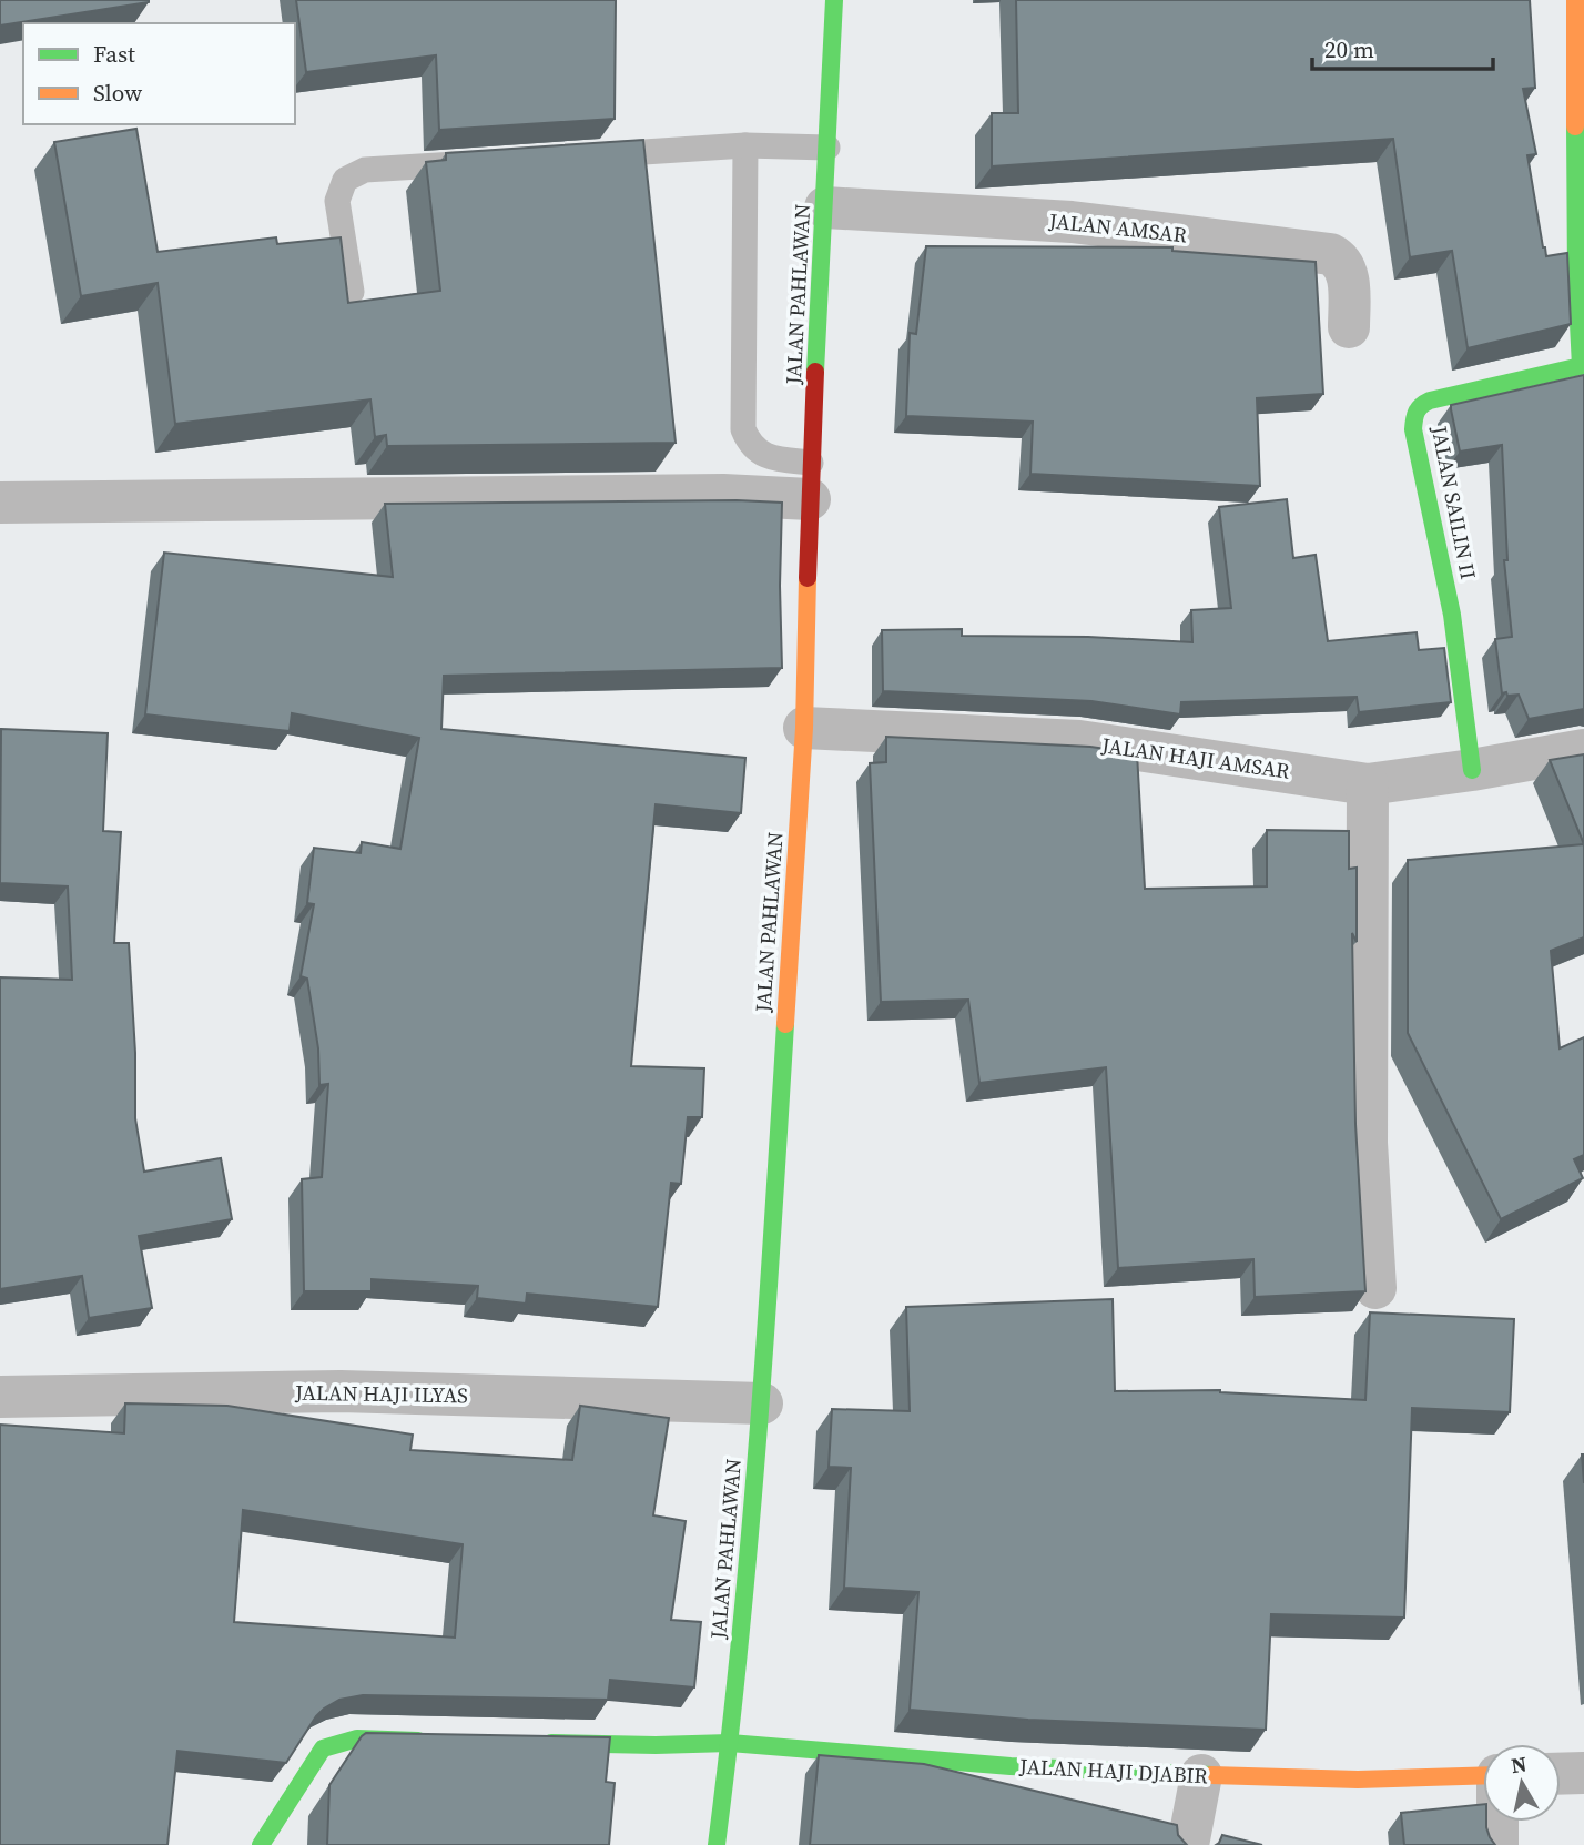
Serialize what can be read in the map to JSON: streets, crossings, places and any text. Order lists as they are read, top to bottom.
{
  "streets": {
    "street": [
      "JALAN AMSAR",
      "JALAN PAHLAWAN",
      "JALAN SAILIN II",
      "JALAN HAJI AMSAR",
      "JALAN HAJI ILYAS",
      "JALAN HAJI DJABIR"
    ]
  },
  "crossings": [
    ["JALAN AMSAR", "JALAN PAHLAWAN"],
    ["JALAN PAHLAWAN", "JALAN HAJI AMSAR"],
    ["JALAN PAHLAWAN", "JALAN HAJI ILYAS"],
    ["JALAN PAHLAWAN", "JALAN HAJI DJABIR"],
    ["JALAN SAILIN II", "JALAN HAJI AMSAR"]
  ],
  "legend": ["Fast", "Slow"],
  "scale_bar": "20 m",
  "north": "top"
}
